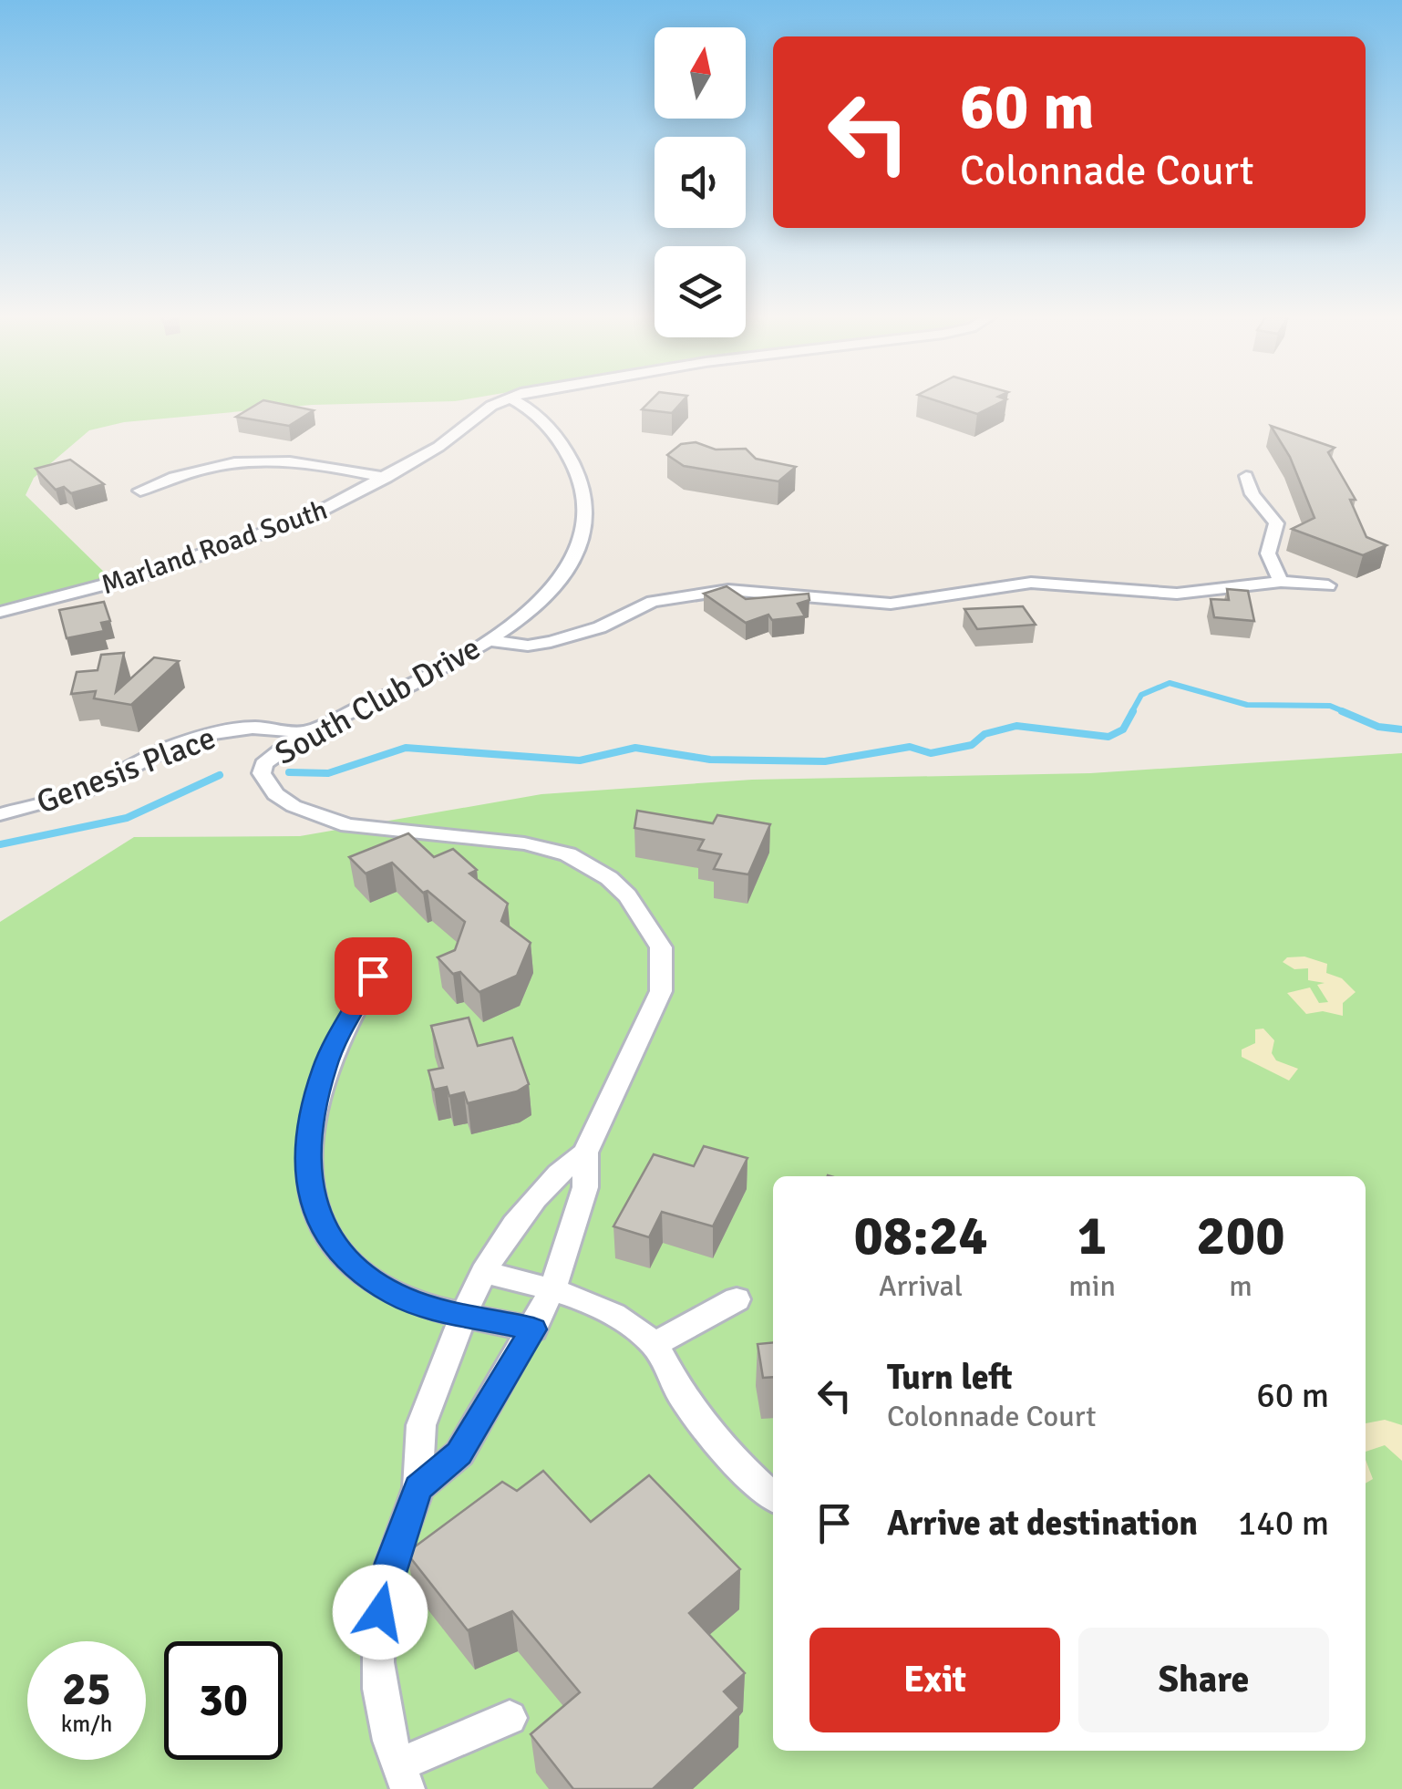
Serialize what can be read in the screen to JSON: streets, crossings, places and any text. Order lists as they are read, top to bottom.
{
  "streets": {
    "street": ["Marland Road South", "South Club Drive", "Genesis Place"]
  },
  "crossings": [
    ["South Club Drive", "Genesis Place"]
  ],
  "north": "top",
  "page": {
    "turn": ["60 m", "Colonnade Court"],
    "eta": [
      "08:24",
      "Arrival",
      "1",
      "min",
      "200",
      "m"
    ],
    "list": [
      {
        "name": "Turn left",
        "note": "Colonnade Court",
        "value": "60 m"
      },
      {
        "name": "Arrive at destination",
        "value": "140 m"
      }
    ],
    "buttons": ["Exit", "Share"],
    "speed": "25 km/h",
    "limit": "30"
  }
}
